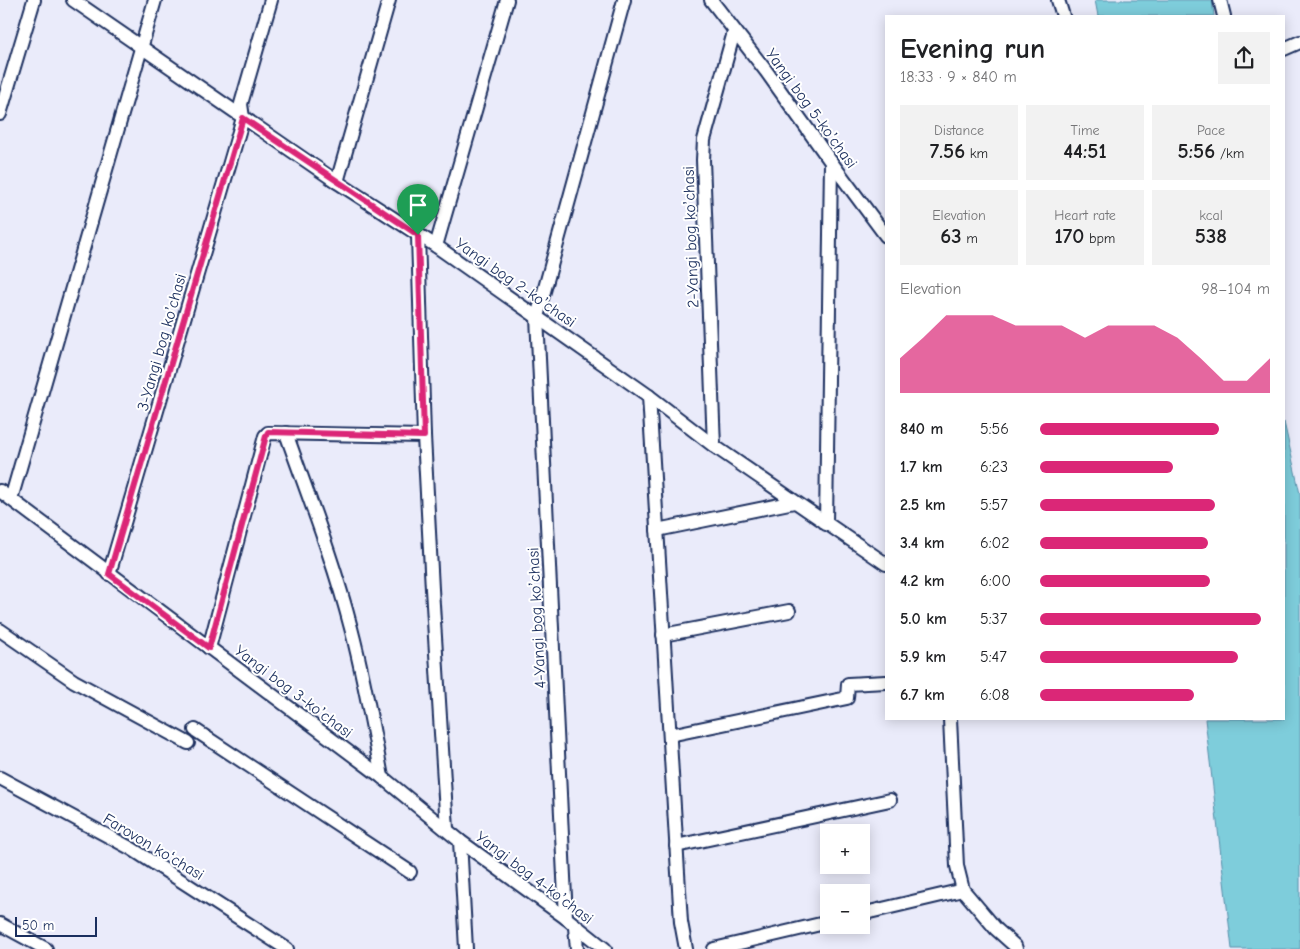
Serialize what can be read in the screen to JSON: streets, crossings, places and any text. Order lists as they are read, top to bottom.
{
  "streets": {
    "street": [
      "Yangi bog 5-koʼchasi",
      "2-Yangi bog koʼchasi",
      "Yangi bog 2-koʼchasi",
      "3-Yangi bog koʼchasi",
      "4-Yangi bog koʼchasi",
      "Yangi bog 3-koʼchasi",
      "Farovon koʻchasi",
      "Yangi bog 4-koʼchasi"
    ]
  },
  "crossings": [
    ["Yangi bog 5-koʼchasi", "2-Yangi bog koʼchasi"],
    ["2-Yangi bog koʼchasi", "Yangi bog 2-koʼchasi"],
    ["Yangi bog 2-koʼchasi", "3-Yangi bog koʼchasi"],
    ["Yangi bog 2-koʼchasi", "4-Yangi bog koʼchasi"],
    ["3-Yangi bog koʼchasi", "Yangi bog 3-koʼchasi"],
    ["4-Yangi bog koʼchasi", "Yangi bog 4-koʼchasi"],
    ["Yangi bog 3-koʼchasi", "Yangi bog 4-koʼchasi"]
  ],
  "scale_bar": "50 m",
  "page": {
    "heading": ["Evening run", "18:33 · 9 × 840 m"],
    "stats": [
      ["Distance", "7.56 km"],
      ["Time", "44:51"],
      ["Pace", "5:56 /km"],
      ["Elevation", "63 m"],
      ["Heart rate", "170 bpm"],
      ["kcal", "538"]
    ],
    "chart": ["Elevation", "98–104 m"],
    "list": [
      {
        "name": "840 m",
        "note": "5:56"
      },
      {
        "name": "1.7 km",
        "note": "6:23"
      },
      {
        "name": "2.5 km",
        "note": "5:57"
      },
      {
        "name": "3.4 km",
        "note": "6:02"
      },
      {
        "name": "4.2 km",
        "note": "6:00"
      },
      {
        "name": "5.0 km",
        "note": "5:37"
      },
      {
        "name": "5.9 km",
        "note": "5:47"
      },
      {
        "name": "6.7 km",
        "note": "6:08"
      }
    ],
    "map_buttons": ["+", "−"],
    "scale": "50 m"
  }
}
